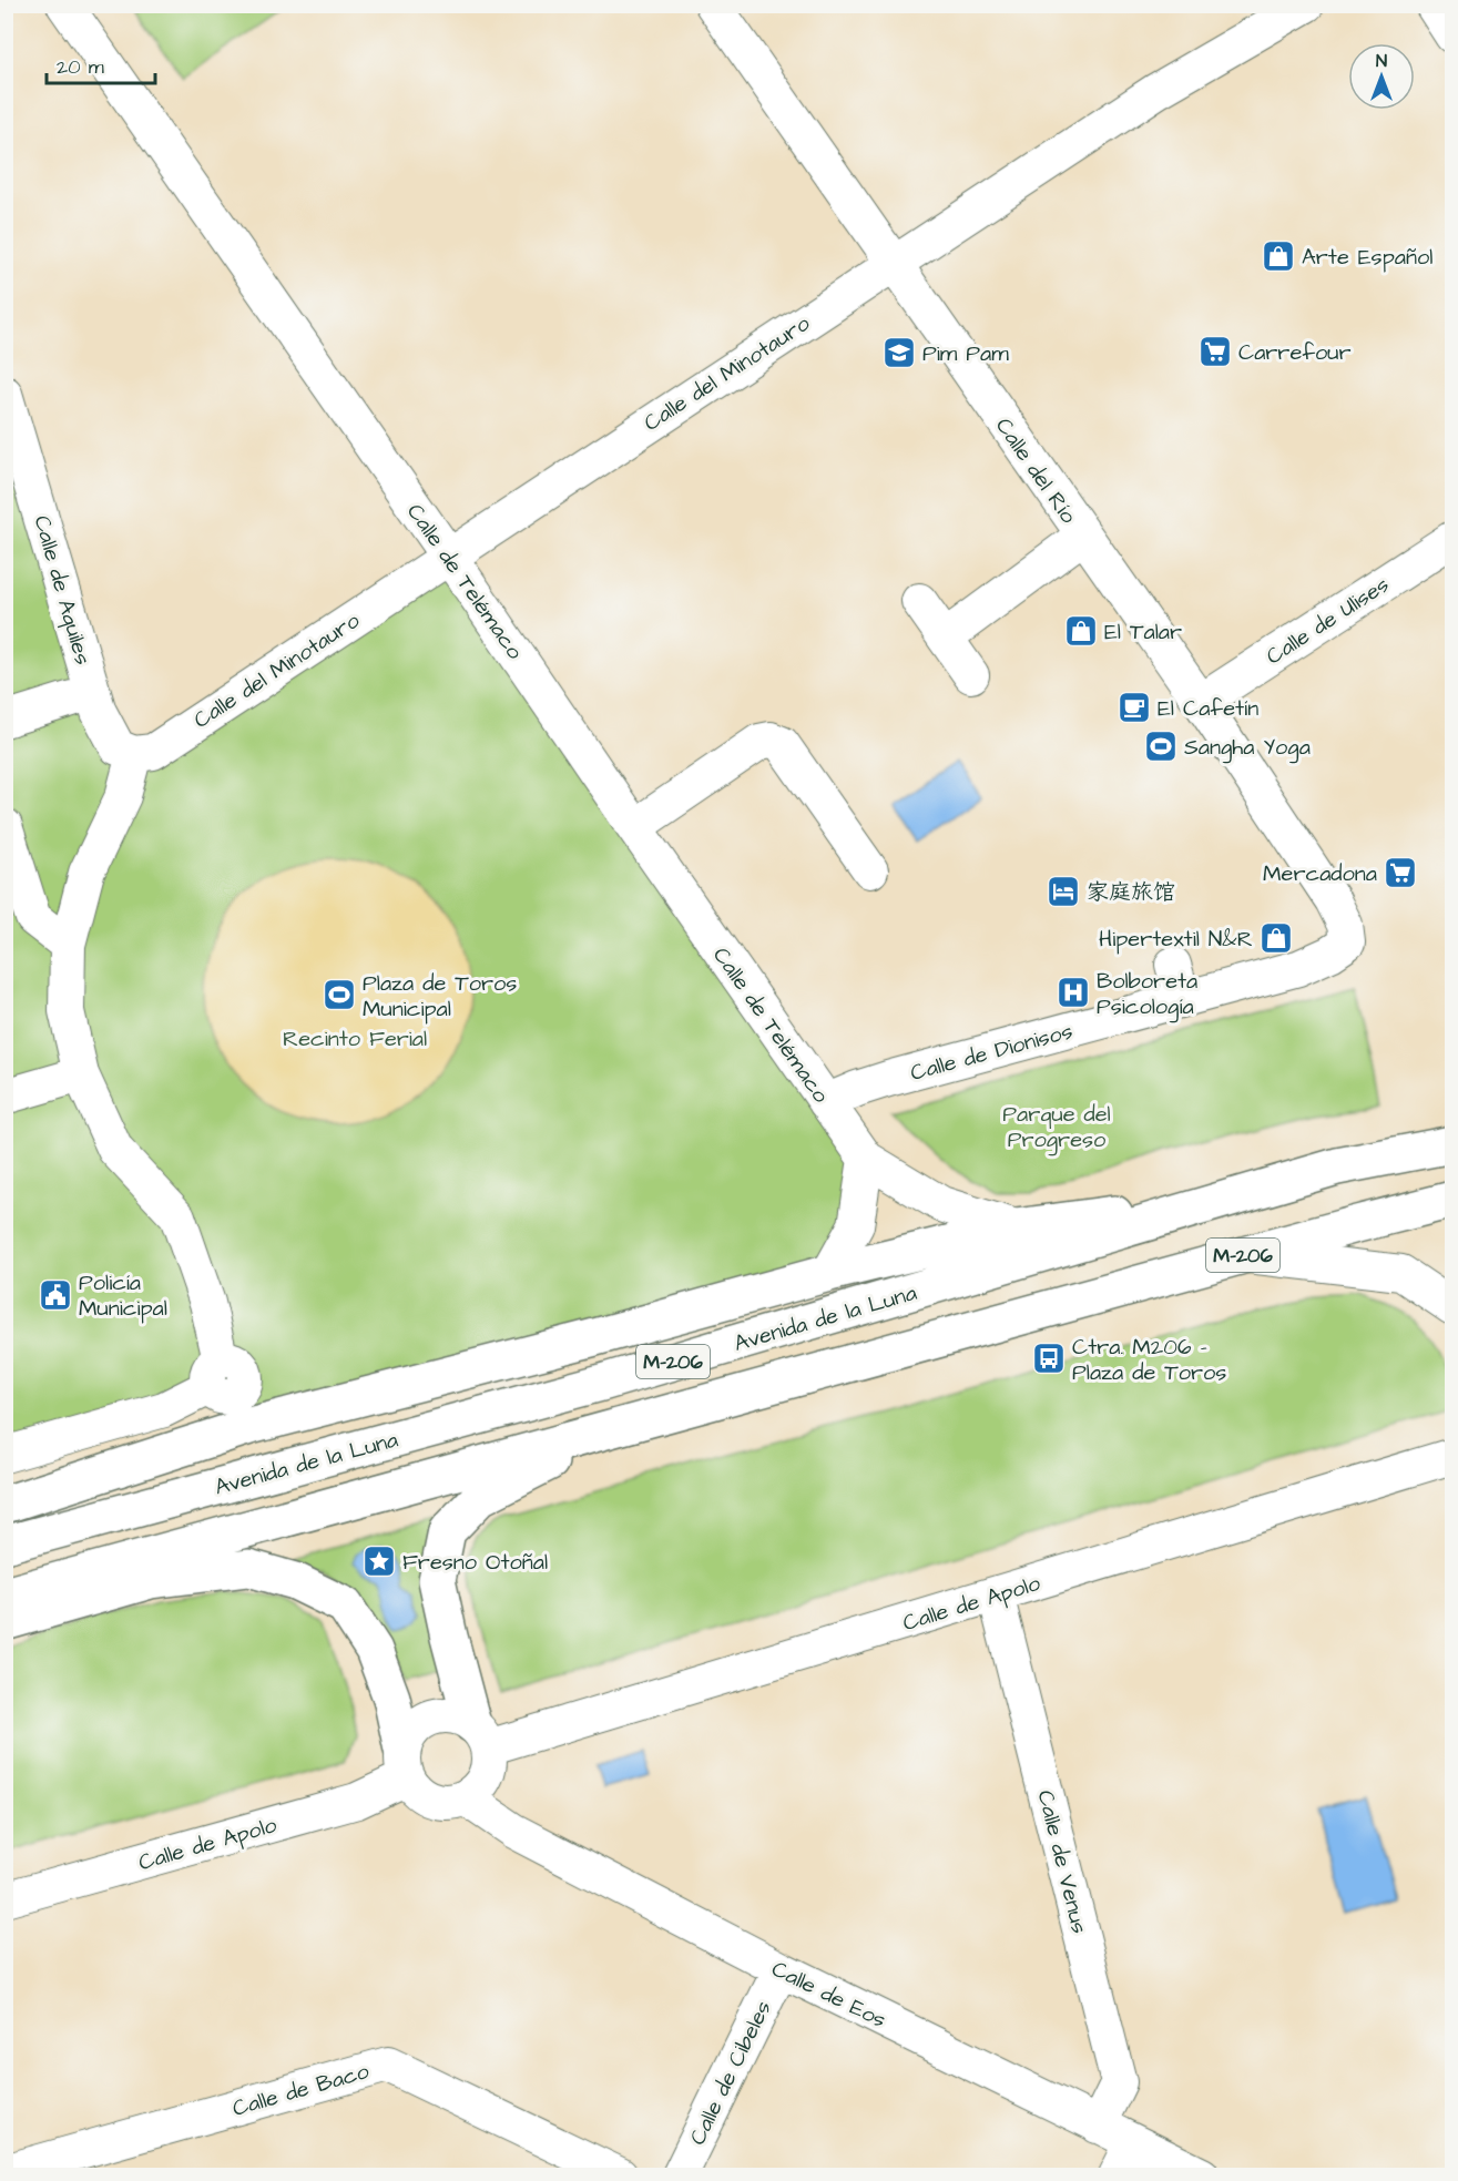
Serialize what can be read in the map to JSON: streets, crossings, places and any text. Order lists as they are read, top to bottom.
{
  "streets": {
    "main road": ["M-206", "Avenida de la Luna"],
    "street": [
      "Calle del Minotauro",
      "Calle del Río",
      "Calle de Telémaco",
      "Calle de Aquiles",
      "Calle de Ulises",
      "Calle de Dionisos",
      "Calle de Apolo",
      "Calle de Venus",
      "Calle de Eos",
      "Calle de Cibeles",
      "Calle de Baco"
    ]
  },
  "crossings": [
    ["Calle del Minotauro", "Calle del Río"],
    ["Calle del Minotauro", "Calle de Telémaco"],
    ["Calle del Minotauro", "Calle de Aquiles"],
    ["Calle del Río", "Calle de Ulises"],
    ["Calle del Río", "Calle de Dionisos"],
    ["Calle de Telémaco", "Calle de Dionisos"],
    ["Calle de Apolo", "Calle de Venus"],
    ["Calle de Apolo", "Calle de Eos"],
    ["Calle de Venus", "Calle de Eos"],
    ["Calle de Eos", "Calle de Cibeles"]
  ],
  "parks": ["Recinto Ferial", "Parque del Progreso"],
  "places": {
    "shop": ["Arte Español", "El Talar", "Hipertextil N&R"],
    "supermarket": ["Carrefour", "Mercadona"],
    "school or university": ["Pim Pam"],
    "cafe": ["El Cafetín"],
    "sports": ["Sangha Yoga", "Plaza de Toros Municipal"],
    "hotel": ["家庭旅馆"],
    "hospital": ["Bolboreta Psicología"],
    "public building": ["Policía Municipal"],
    "bus stop": ["Ctra. M206 - Plaza de Toros"],
    "place": ["Fresno Otoñal"]
  },
  "scale_bar": "20 m",
  "north": "top"
}
